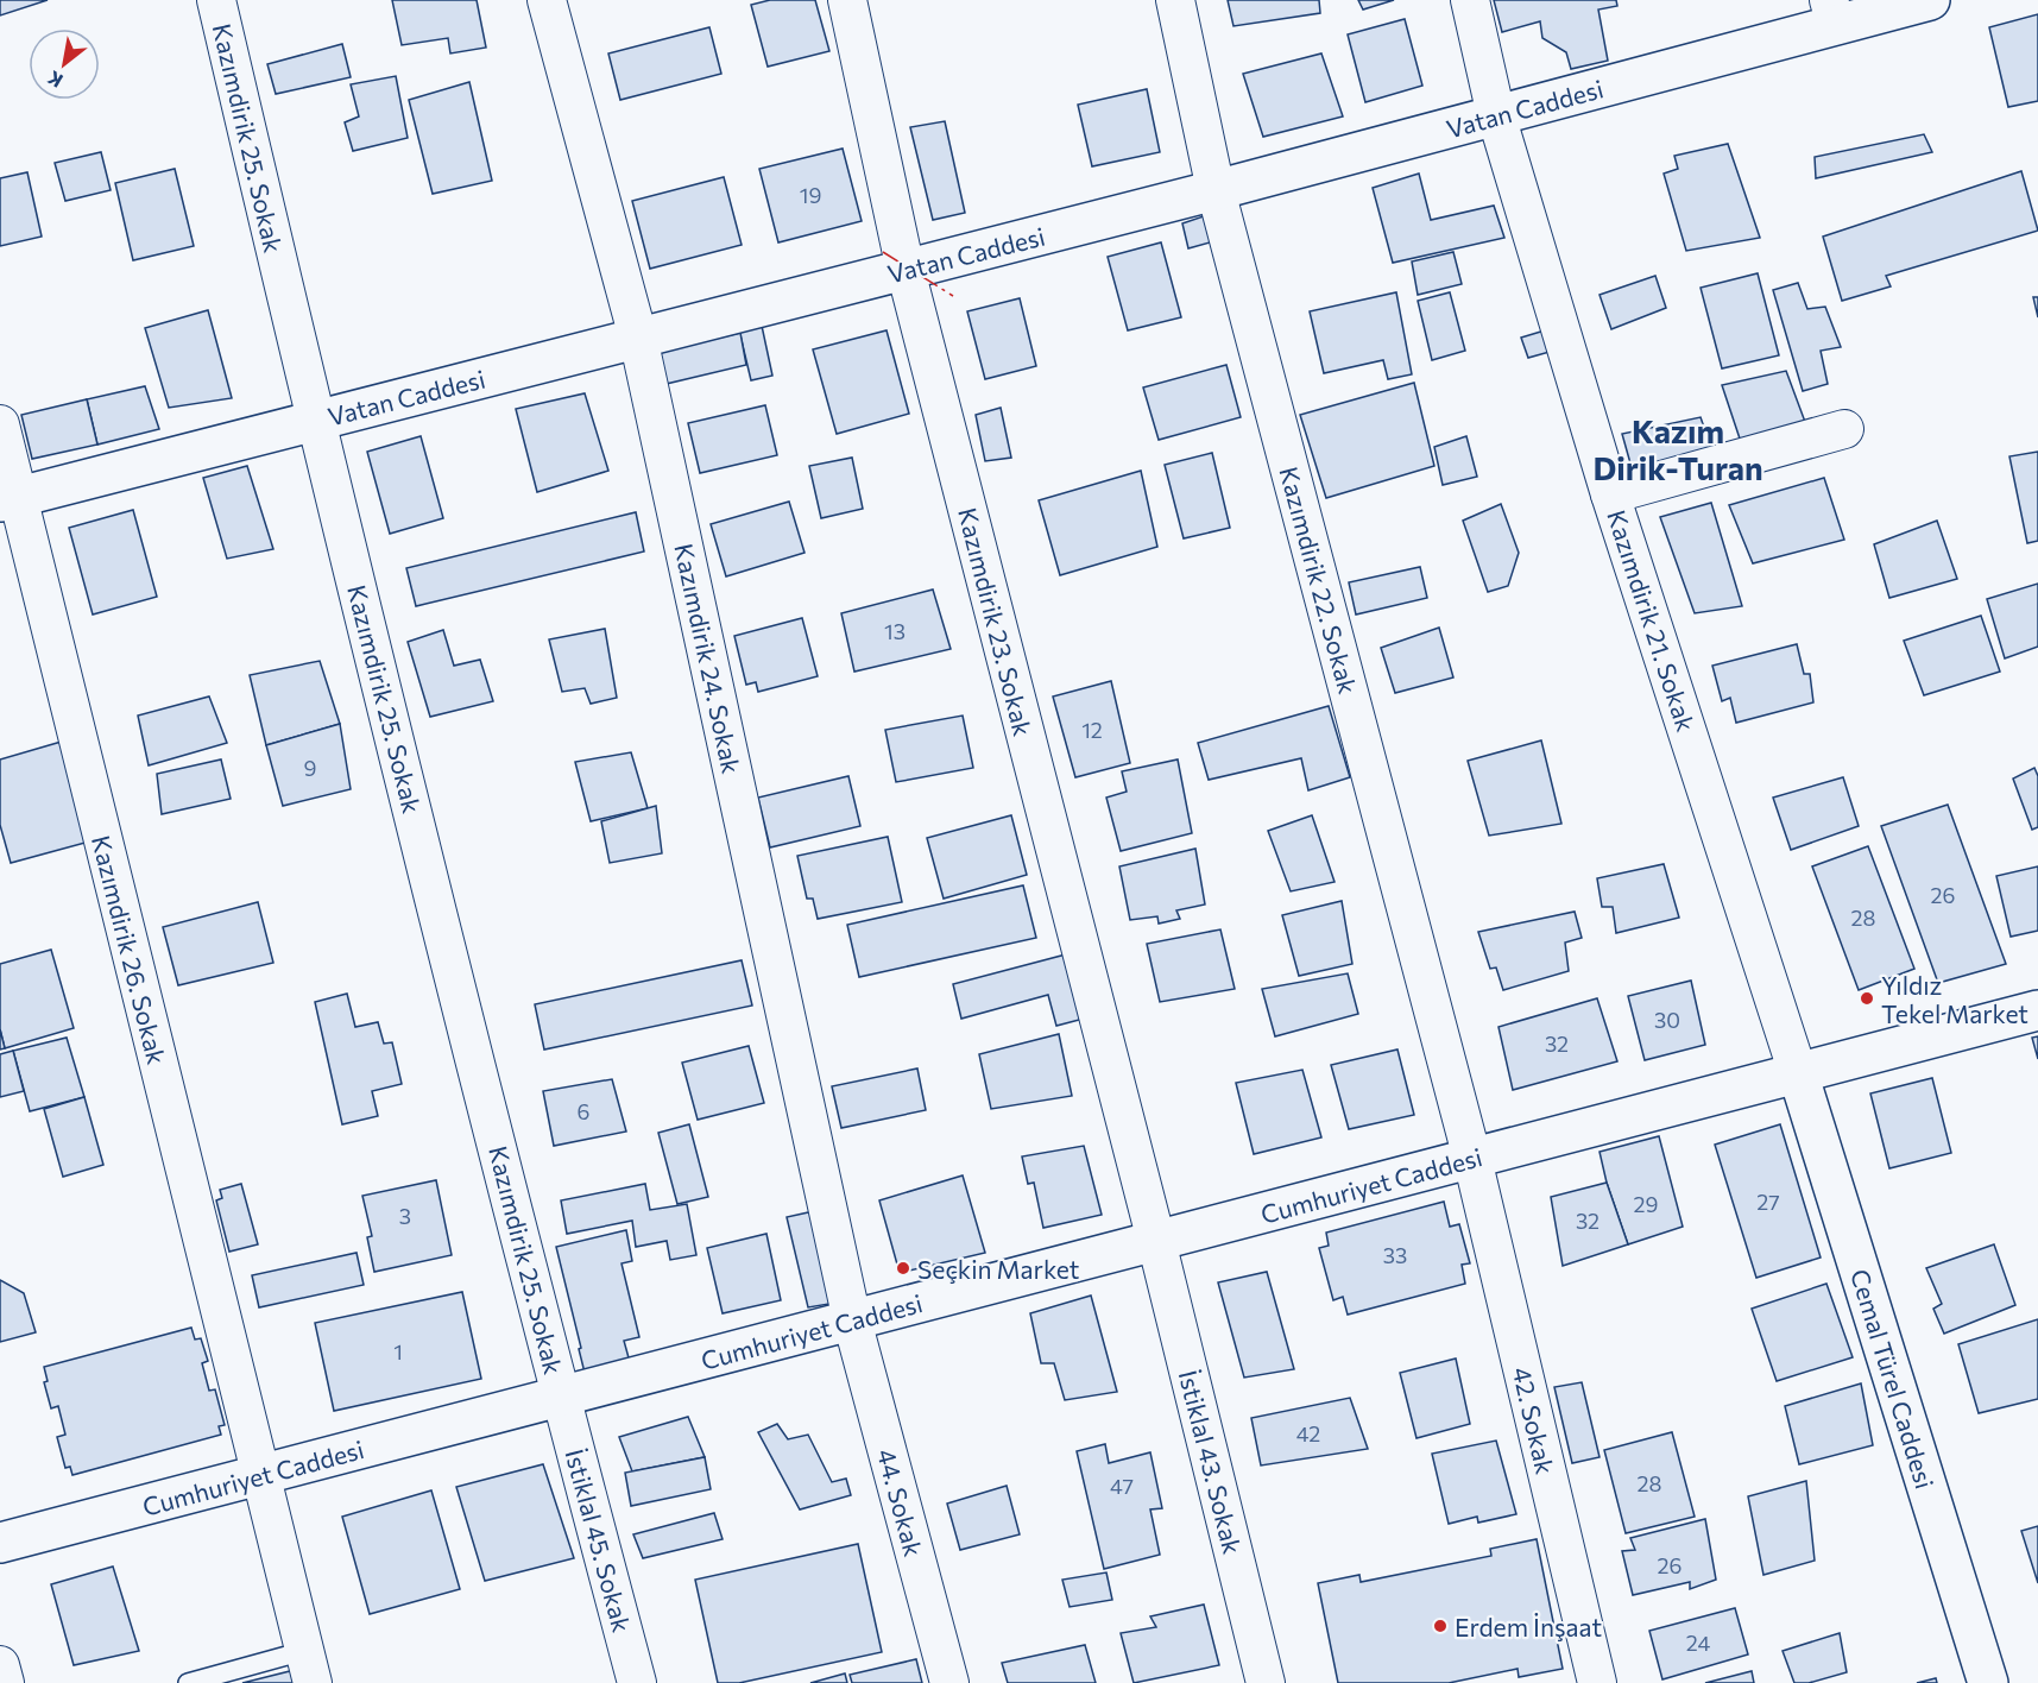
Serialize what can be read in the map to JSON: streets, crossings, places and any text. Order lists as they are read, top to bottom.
{
  "streets": {
    "street": [
      "Vatan Caddesi",
      "Kazımdirik 25. Sokak",
      "Kazımdirik 22. Sokak",
      "Kazımdirik 21. Sokak",
      "Kazımdirik 23. Sokak",
      "Kazımdirik 24. Sokak",
      "Kazımdirik 26. Sokak",
      "Cumhuriyet Caddesi",
      "Cemal Türel Caddesi",
      "42. Sokak",
      "İstiklal 43. Sokak",
      "44. Sokak",
      "İstiklal 45. Sokak"
    ]
  },
  "crossings": [
    ["Vatan Caddesi", "Kazımdirik 25. Sokak"],
    ["Vatan Caddesi", "Kazımdirik 22. Sokak"],
    ["Vatan Caddesi", "Kazımdirik 21. Sokak"],
    ["Vatan Caddesi", "Kazımdirik 23. Sokak"],
    ["Vatan Caddesi", "Kazımdirik 24. Sokak"],
    ["Vatan Caddesi", "Kazımdirik 26. Sokak"],
    ["Kazımdirik 25. Sokak", "Cumhuriyet Caddesi"],
    ["Kazımdirik 25. Sokak", "İstiklal 45. Sokak"],
    ["Kazımdirik 22. Sokak", "Cumhuriyet Caddesi"],
    ["Kazımdirik 22. Sokak", "42. Sokak"],
    ["Kazımdirik 21. Sokak", "Cumhuriyet Caddesi"],
    ["Kazımdirik 21. Sokak", "Cemal Türel Caddesi"],
    ["Kazımdirik 23. Sokak", "Cumhuriyet Caddesi"],
    ["Kazımdirik 23. Sokak", "İstiklal 43. Sokak"],
    ["Kazımdirik 24. Sokak", "Cumhuriyet Caddesi"],
    ["Kazımdirik 24. Sokak", "44. Sokak"],
    ["Kazımdirik 26. Sokak", "Cumhuriyet Caddesi"],
    ["Cumhuriyet Caddesi", "Cemal Türel Caddesi"],
    ["Cumhuriyet Caddesi", "42. Sokak"],
    ["Cumhuriyet Caddesi", "İstiklal 43. Sokak"],
    ["Cumhuriyet Caddesi", "44. Sokak"],
    ["Cumhuriyet Caddesi", "İstiklal 45. Sokak"]
  ],
  "districts": ["Kazım Dirik-Turan"],
  "places": ["Yıldız Tekel Market", "Seçkin Market", "Erdem İnşaat"],
  "house_numbers": [
    "19",
    "13",
    "12",
    "9",
    "26",
    "28",
    "30",
    "32",
    "6",
    "27",
    "29",
    "3",
    "32",
    "33",
    "1",
    "42",
    "28",
    "47",
    "26",
    "24"
  ],
  "north": "bottom left"
}
